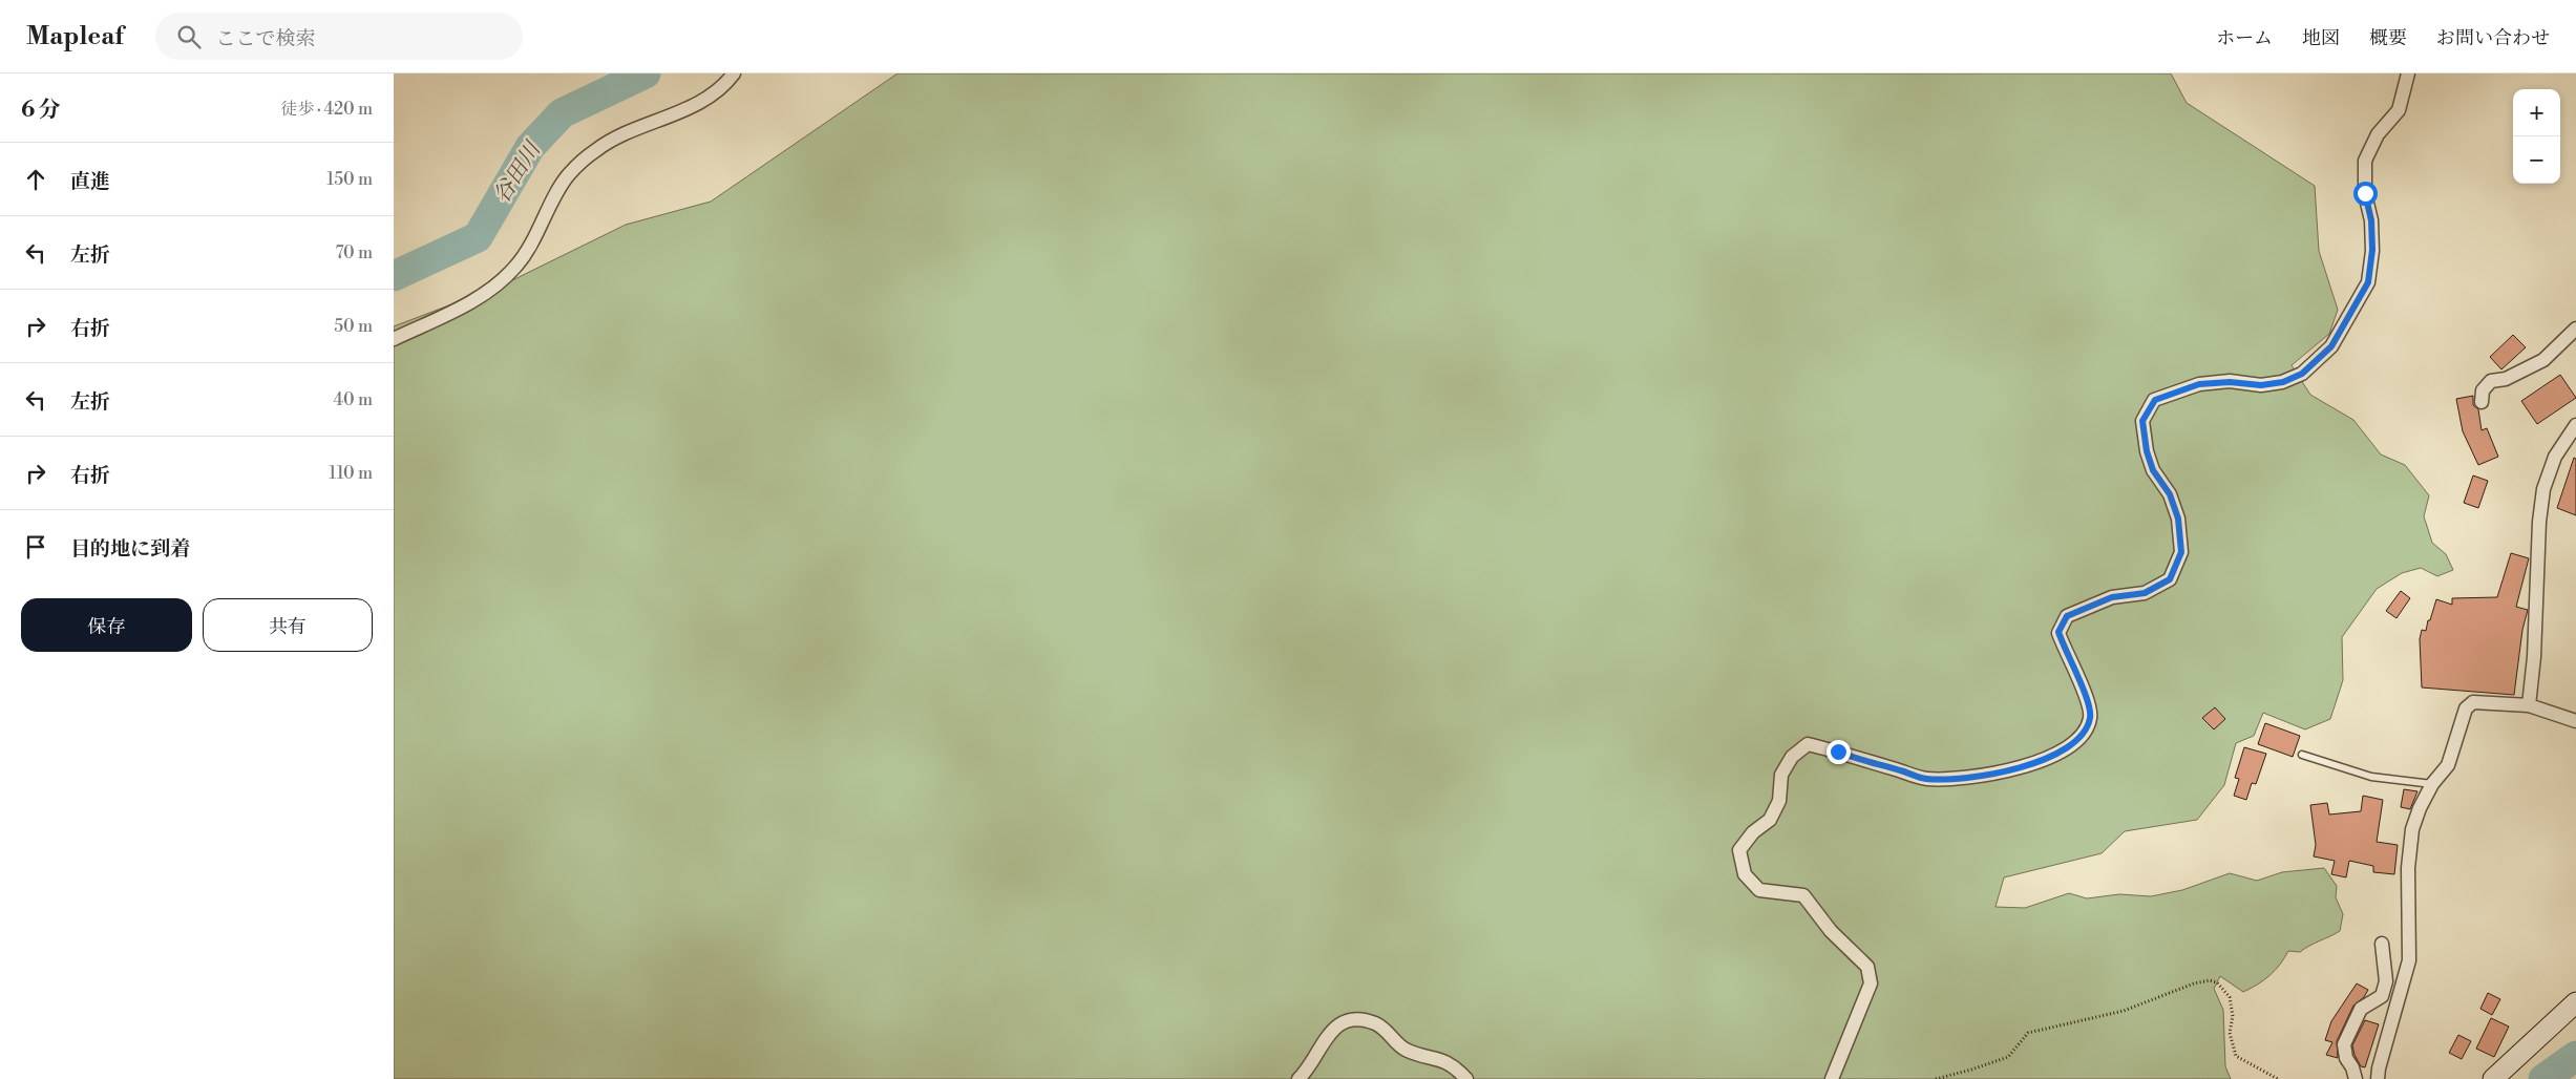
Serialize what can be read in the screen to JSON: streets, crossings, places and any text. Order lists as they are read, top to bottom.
{
  "water": ["谷田川"],
  "page": {
    "header": "Mapleaf",
    "search": "ここで検索",
    "nav": [
      "ホーム",
      "地図",
      "概要",
      "お問い合わせ"
    ],
    "heading": ["6 分", "徒歩 · 420 m"],
    "map_buttons": ["+", "−"],
    "list": [
      ["直進", "150 m"],
      ["左折", "70 m"],
      ["右折", "50 m"],
      ["左折", "40 m"],
      ["右折", "110 m"],
      "目的地に到着"
    ],
    "buttons": ["保存", "共有"]
  }
}
